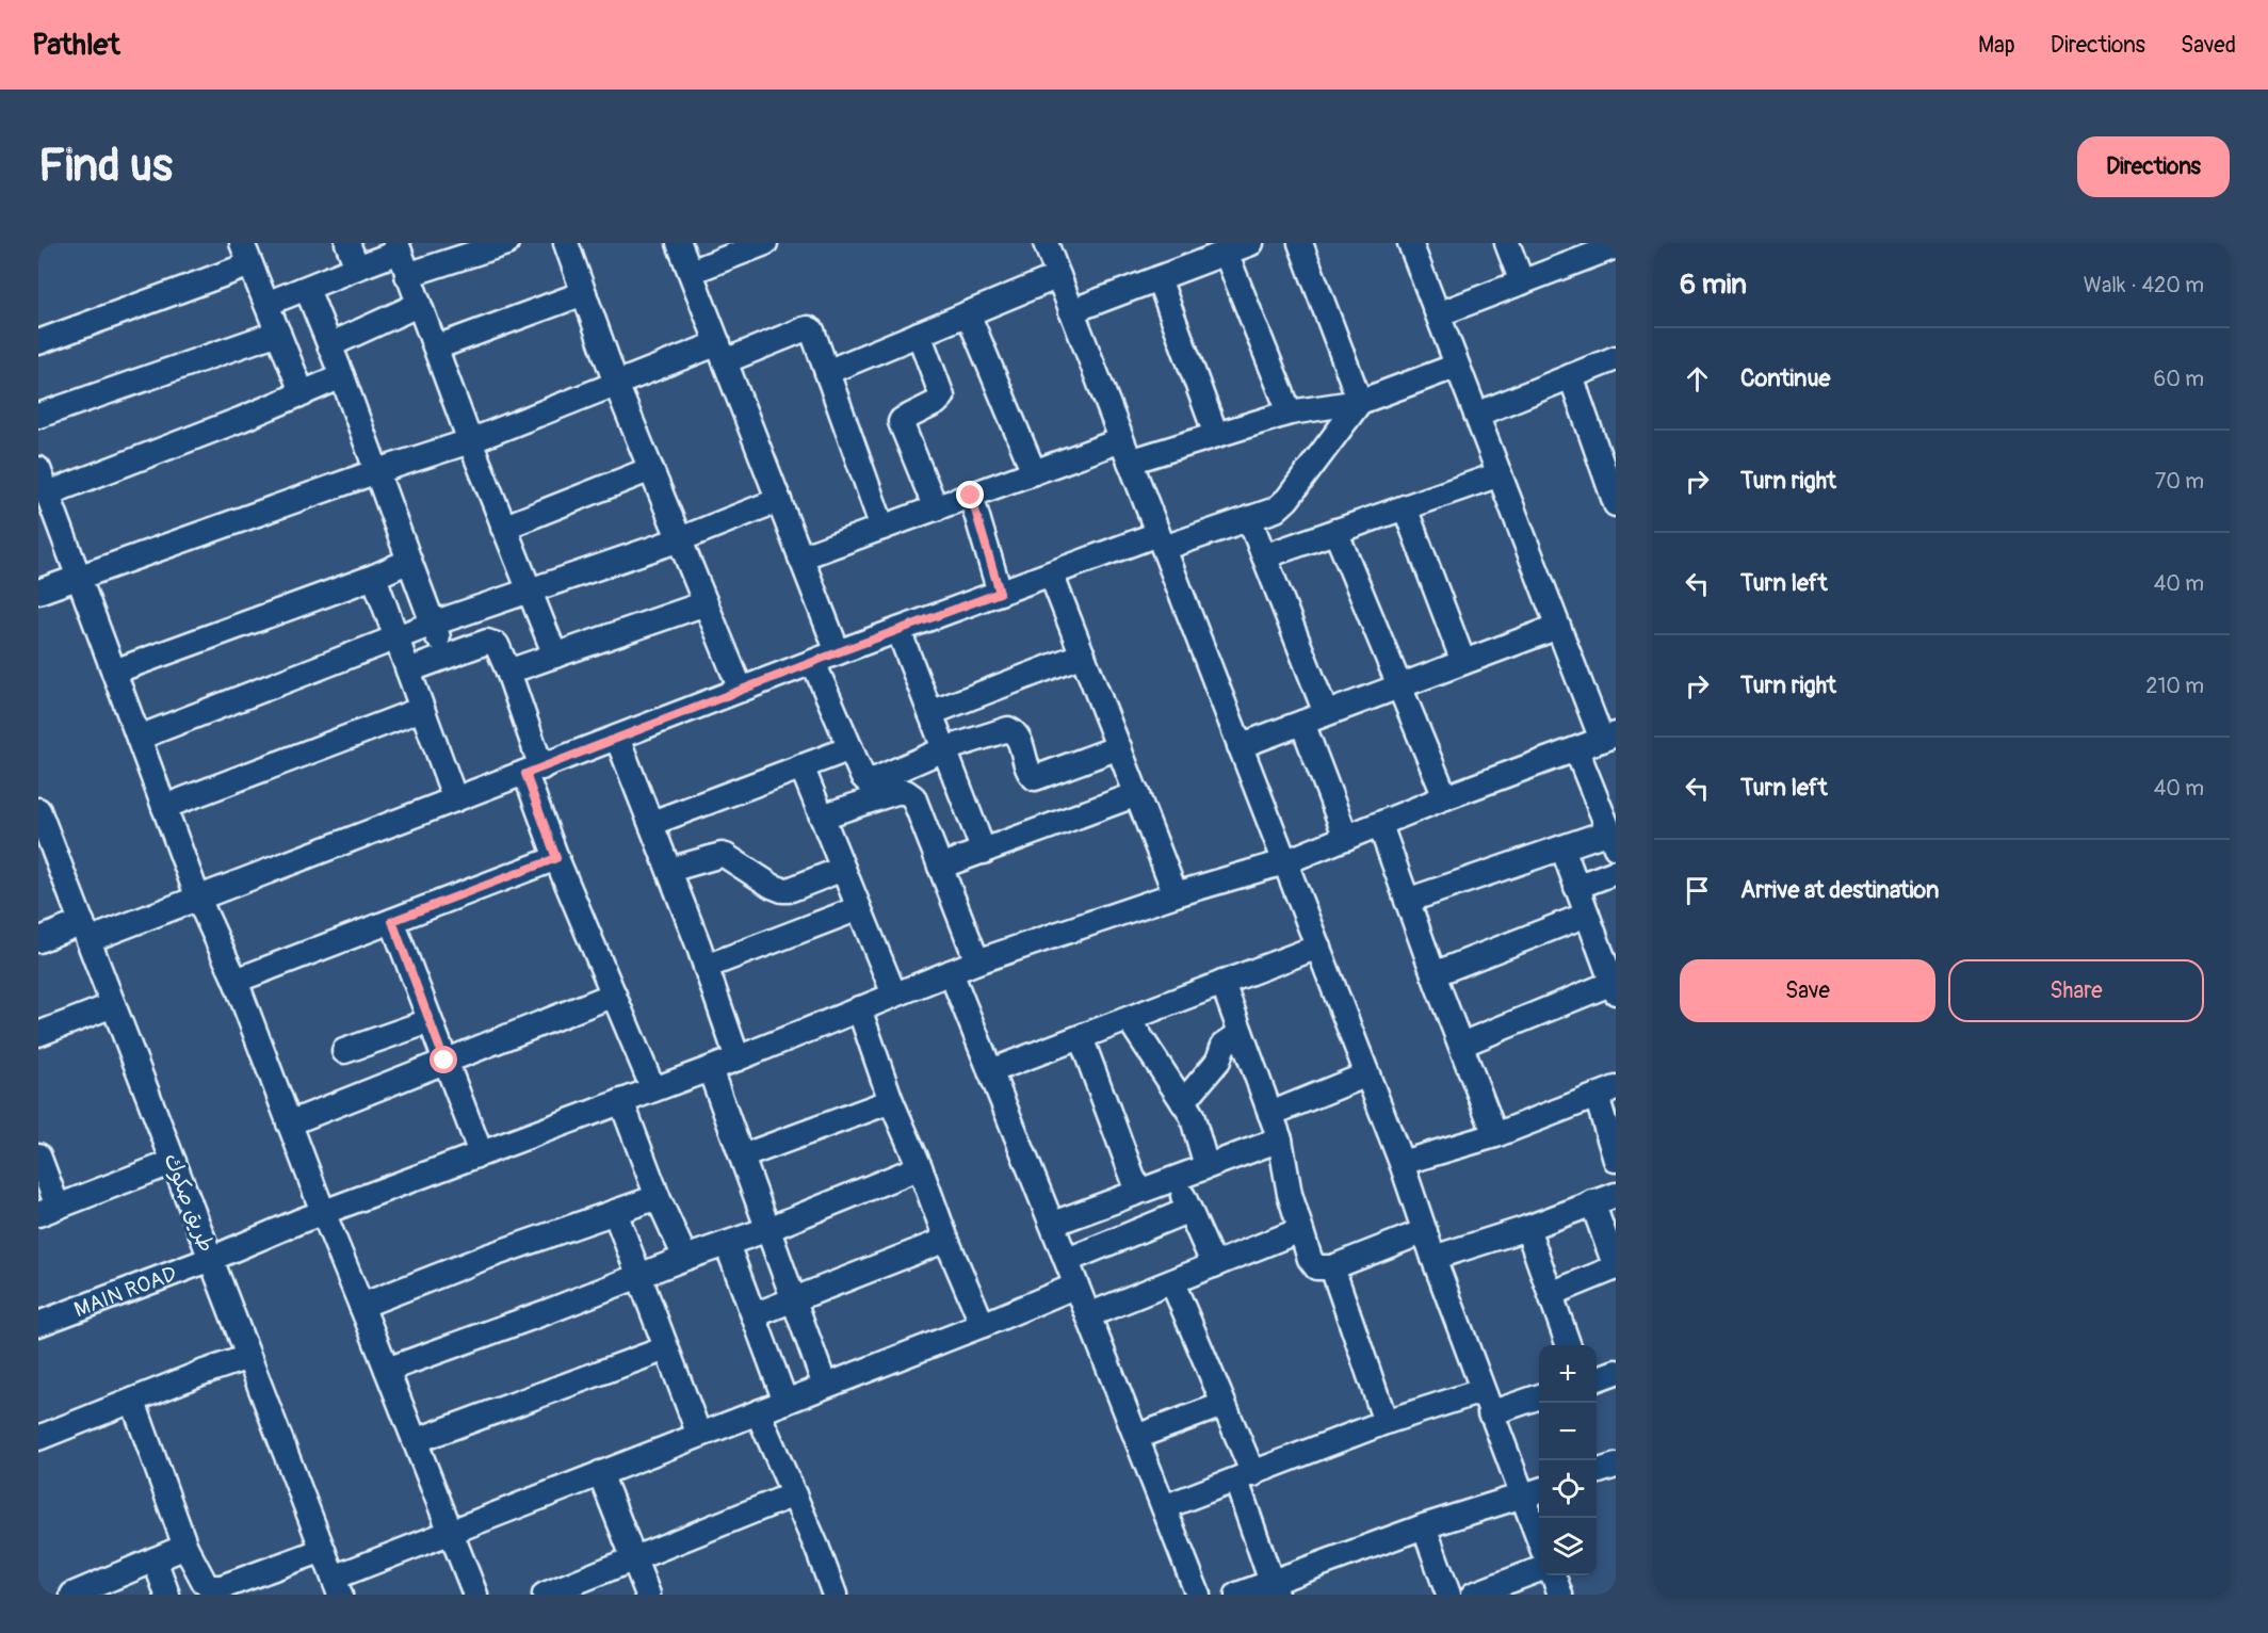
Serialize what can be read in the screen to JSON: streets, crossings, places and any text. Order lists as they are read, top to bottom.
{
  "streets": {
    "street": ["طريق صكوك", "MAIN ROAD"]
  },
  "crossings": [
    ["طريق صكوك", "MAIN ROAD"]
  ],
  "page": {
    "header": "Pathlet",
    "nav": ["Map", "Directions", "Saved"],
    "buttons": [
      "Directions",
      ["Save", "Share"]
    ],
    "title": "Find us",
    "heading": ["6 min", "Walk · 420 m"],
    "list": [
      ["Continue", "60 m"],
      ["Turn right", "70 m"],
      ["Turn left", "40 m"],
      ["Turn right", "210 m"],
      ["Turn left", "40 m"],
      "Arrive at destination"
    ],
    "map_buttons": ["+", "−"]
  }
}
